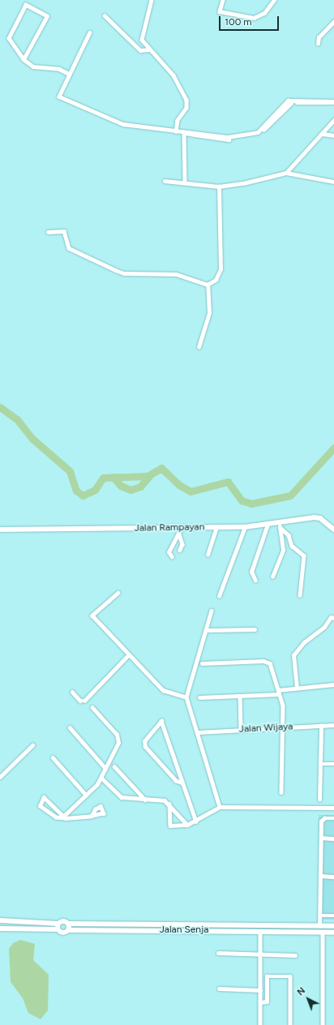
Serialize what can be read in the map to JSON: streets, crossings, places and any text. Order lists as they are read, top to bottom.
{
  "streets": {
    "main road": ["Jalan Senja"],
    "street": ["Jalan Rampayan", "Jalan Wijaya"]
  },
  "scale_bar": "100 m",
  "north": "top left"
}
